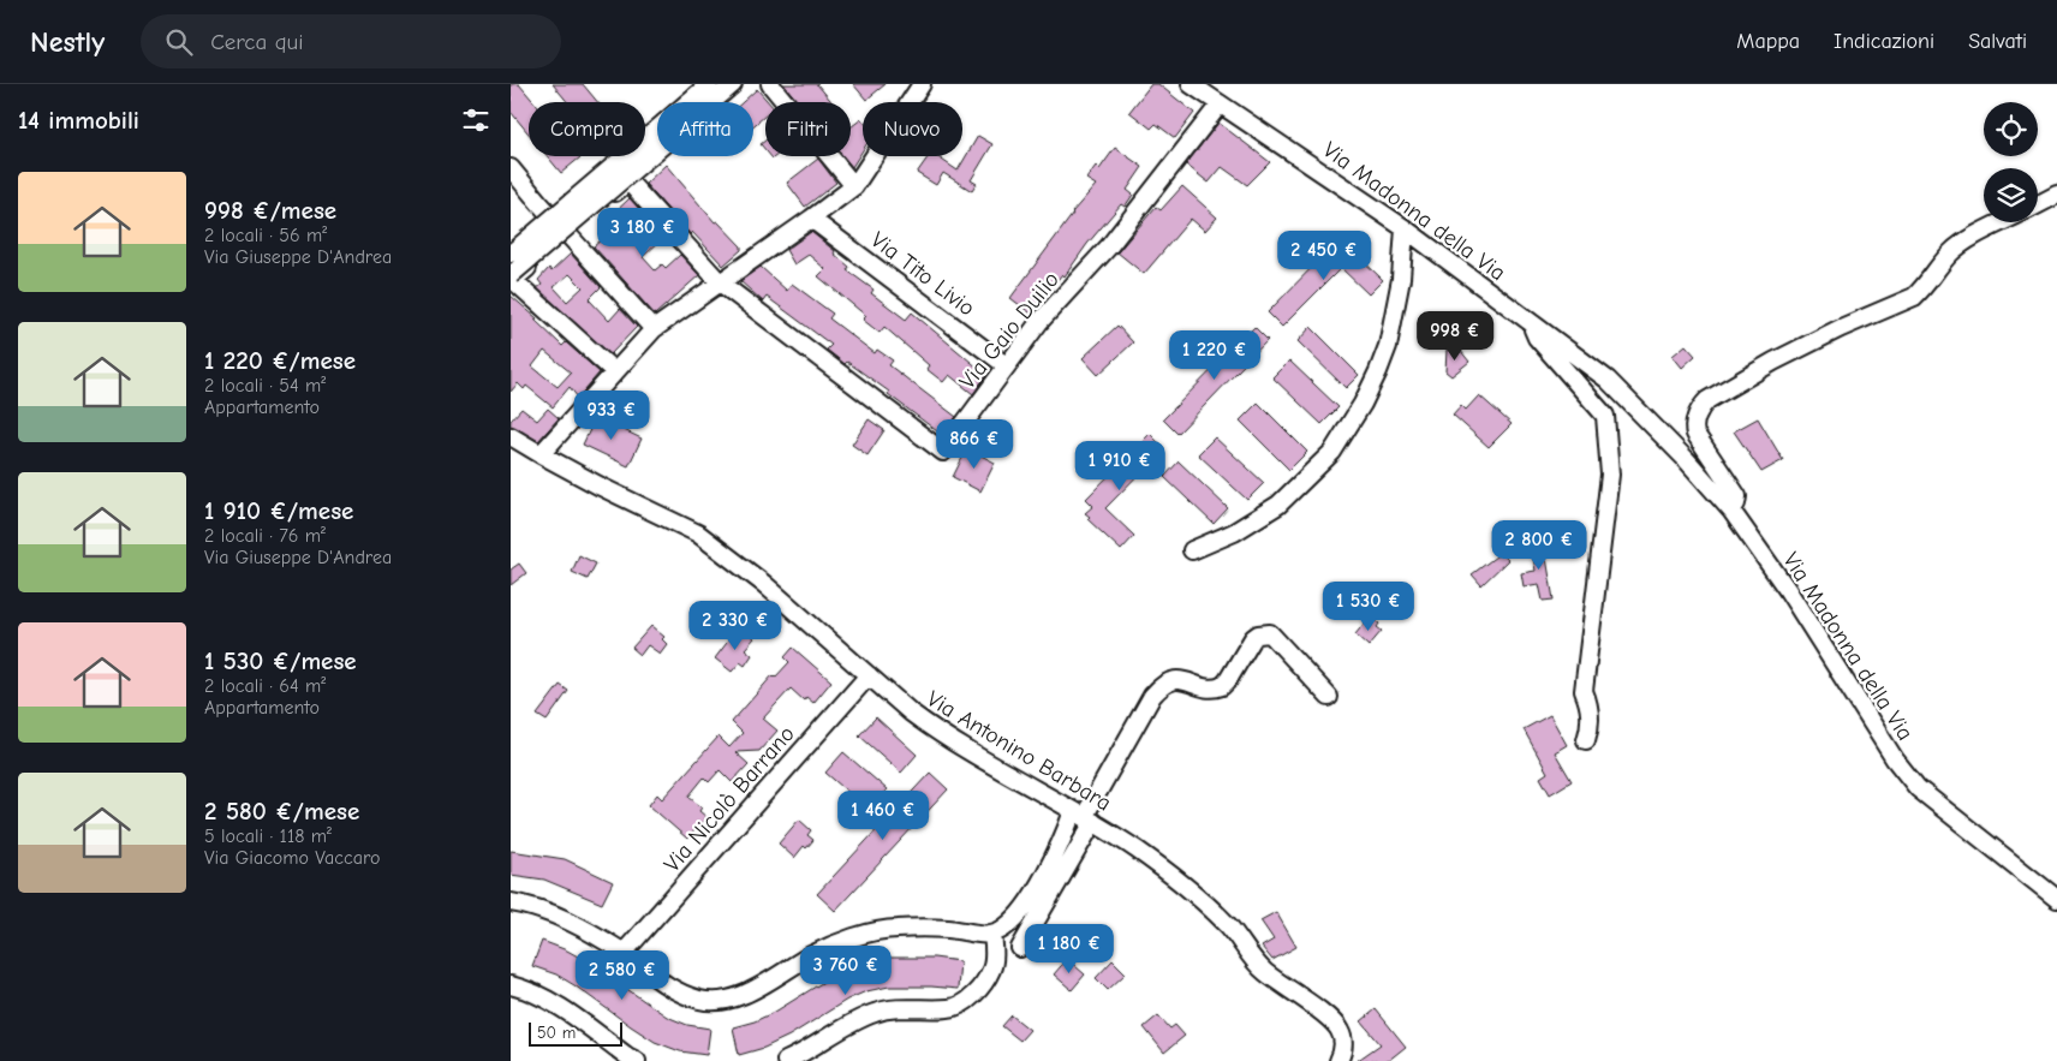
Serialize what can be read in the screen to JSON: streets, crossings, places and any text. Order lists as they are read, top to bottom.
{
  "streets": {
    "street": [
      "Via Madonna della Via",
      "Via Tito Livio",
      "Via Gaio Duilio",
      "Via Antonino Barbara",
      "Via Nicolò Barrano"
    ]
  },
  "crossings": [
    ["Via Madonna della Via", "Via Gaio Duilio"],
    ["Via Tito Livio", "Via Gaio Duilio"],
    ["Via Antonino Barbara", "Via Nicolò Barrano"]
  ],
  "scale_bar": "50 m",
  "page": {
    "header": "Nestly",
    "search": "Cerca qui",
    "nav": ["Mappa", "Indicazioni", "Salvati"],
    "heading": "14 immobili",
    "chip": [
      "Compra",
      "Affitta",
      "Filtri",
      "Nuovo"
    ],
    "list": [
      {
        "name": "998 €/mese",
        "note": "2 locali · 56 m² · Via Giuseppe D'Andrea"
      },
      {
        "name": "1 220 €/mese",
        "note": "2 locali · 54 m² · Appartamento"
      },
      {
        "name": "1 910 €/mese",
        "note": "2 locali · 76 m² · Via Giuseppe D'Andrea"
      },
      {
        "name": "1 530 €/mese",
        "note": "2 locali · 64 m² · Appartamento"
      },
      {
        "name": "2 580 €/mese",
        "note": "5 locali · 118 m² · Via Giacomo Vaccaro"
      }
    ],
    "price": [
      "3 180 €",
      "2 450 €",
      "998 €",
      "1 220 €",
      "933 €",
      "866 €",
      "1 910 €",
      "2 800 €",
      "1 530 €",
      "2 330 €",
      "1 460 €",
      "1 180 €",
      "3 760 €",
      "2 580 €"
    ],
    "scale": "50 m"
  }
}
